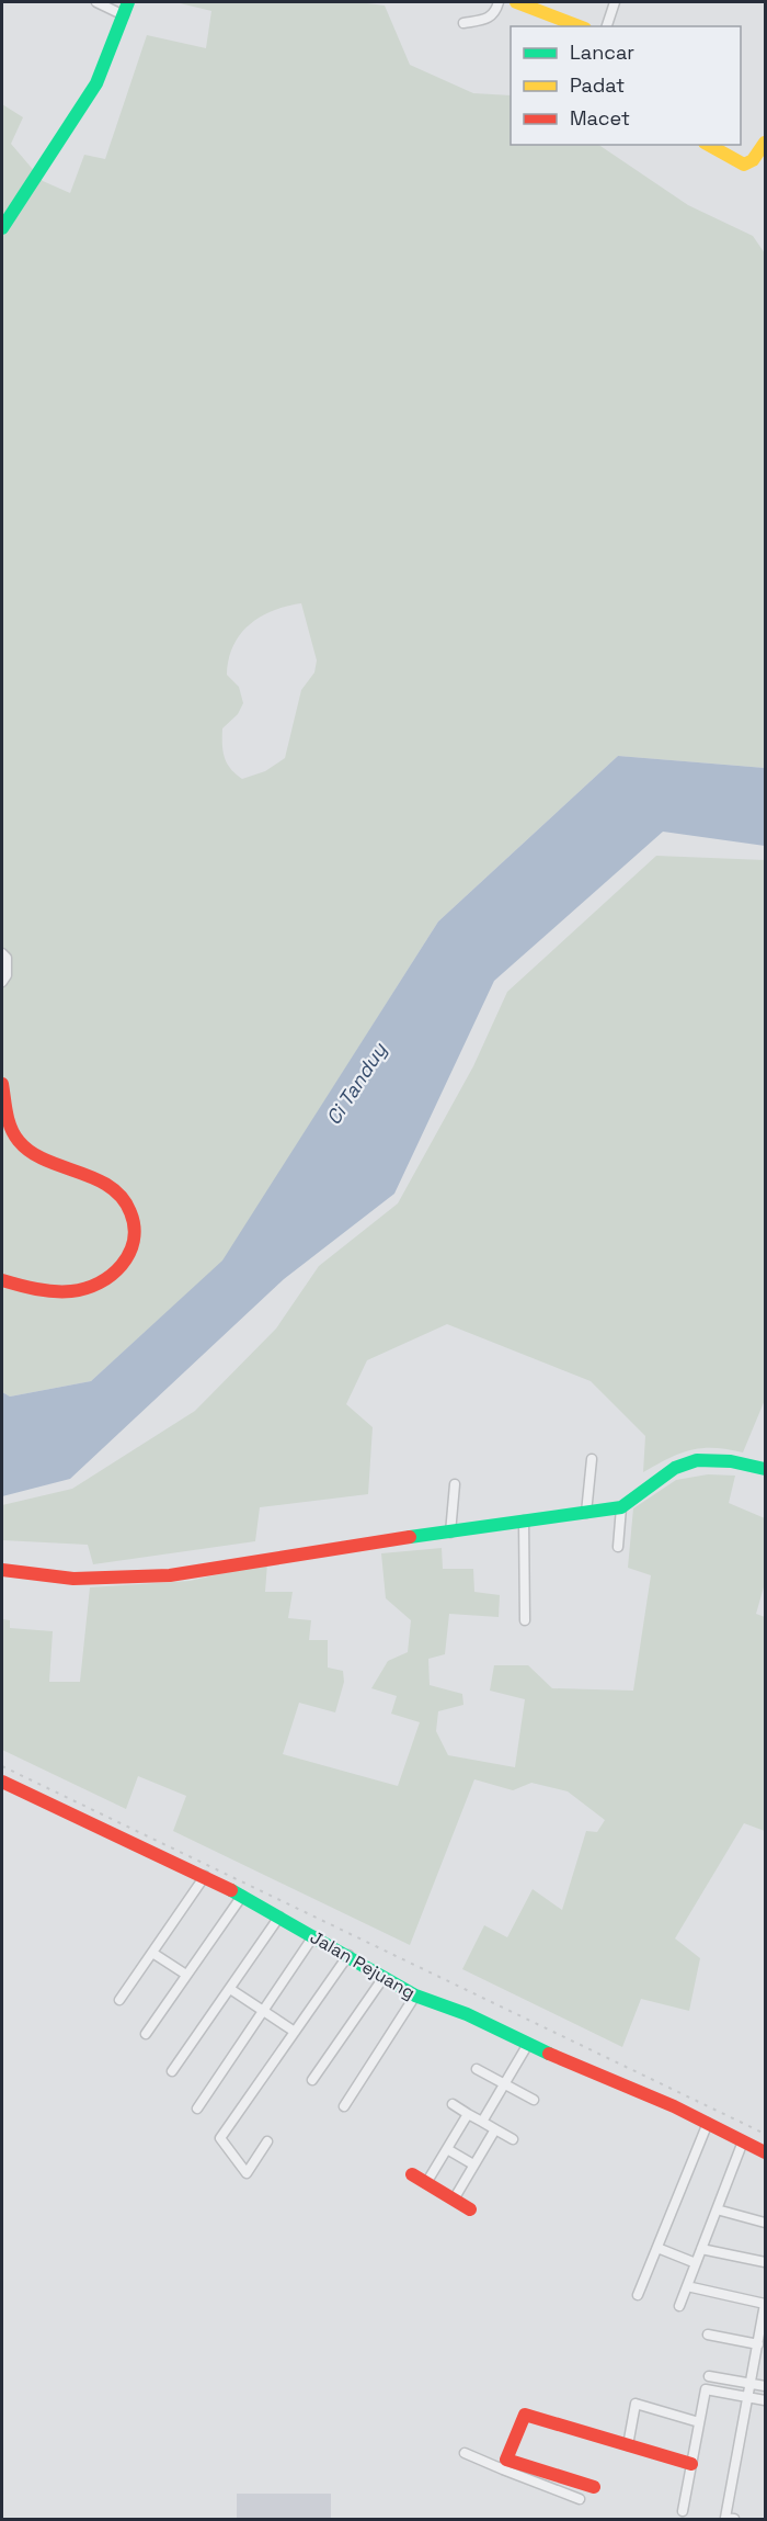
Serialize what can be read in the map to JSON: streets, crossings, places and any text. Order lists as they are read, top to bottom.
{
  "streets": {
    "street": ["Jalan Pejuang"]
  },
  "water": ["Ci Tanduy"],
  "legend": ["Lancar", "Padat", "Macet"]
}
